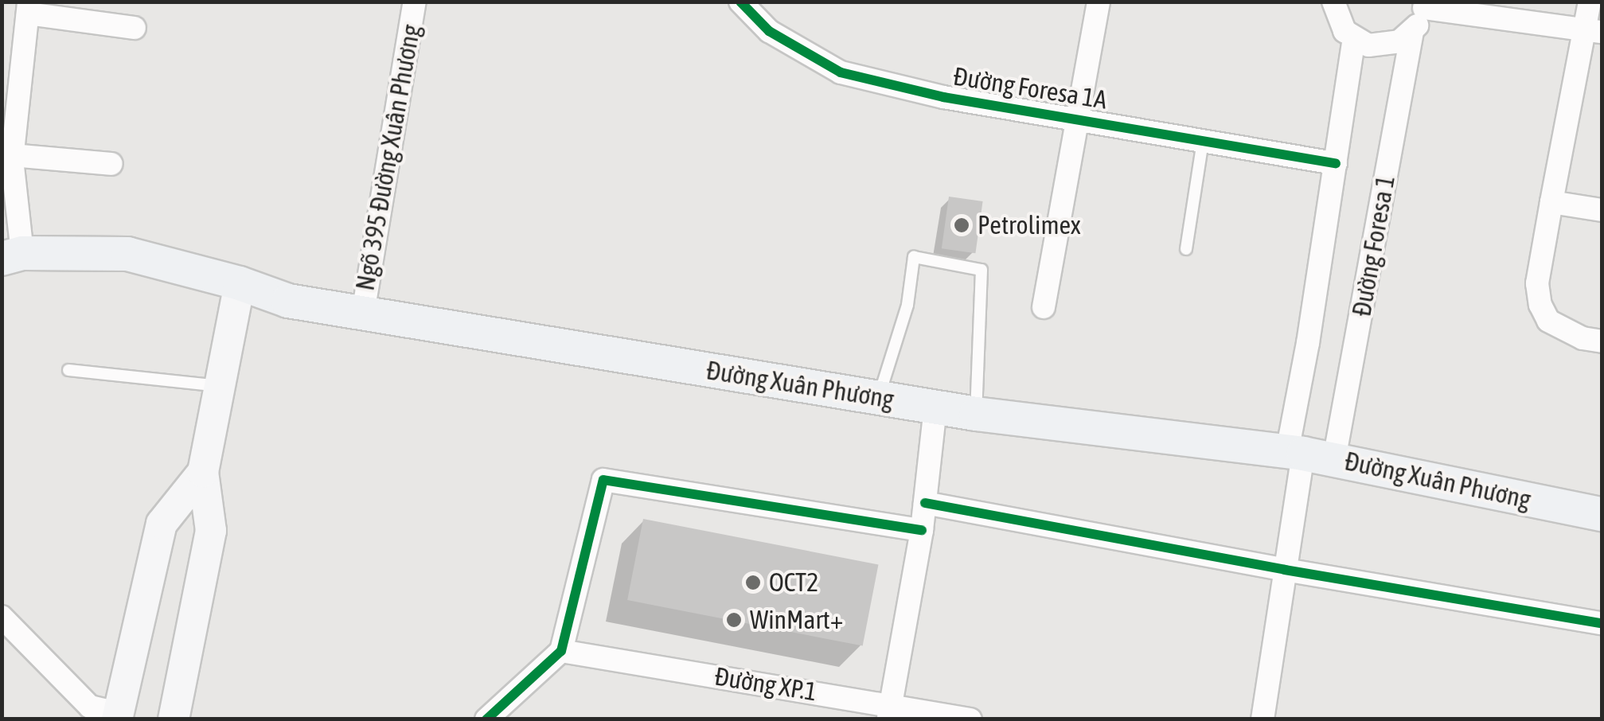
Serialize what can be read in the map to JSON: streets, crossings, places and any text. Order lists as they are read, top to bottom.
{
  "streets": {
    "main road": ["Đường Xuân Phương"],
    "street": [
      "Đường Foresa 1A",
      "Ngõ 395 Đường Xuân Phương",
      "Đường Foresa 1",
      "Đường XP.1"
    ]
  },
  "crossings": [
    ["Đường Foresa 1A", "Đường Foresa 1"],
    ["Ngõ 395 Đường Xuân Phương", "Đường Xuân Phương"],
    ["Đường Foresa 1", "Đường Xuân Phương"]
  ],
  "places": ["Petrolimex", "OCT2", "WinMart+"]
}
